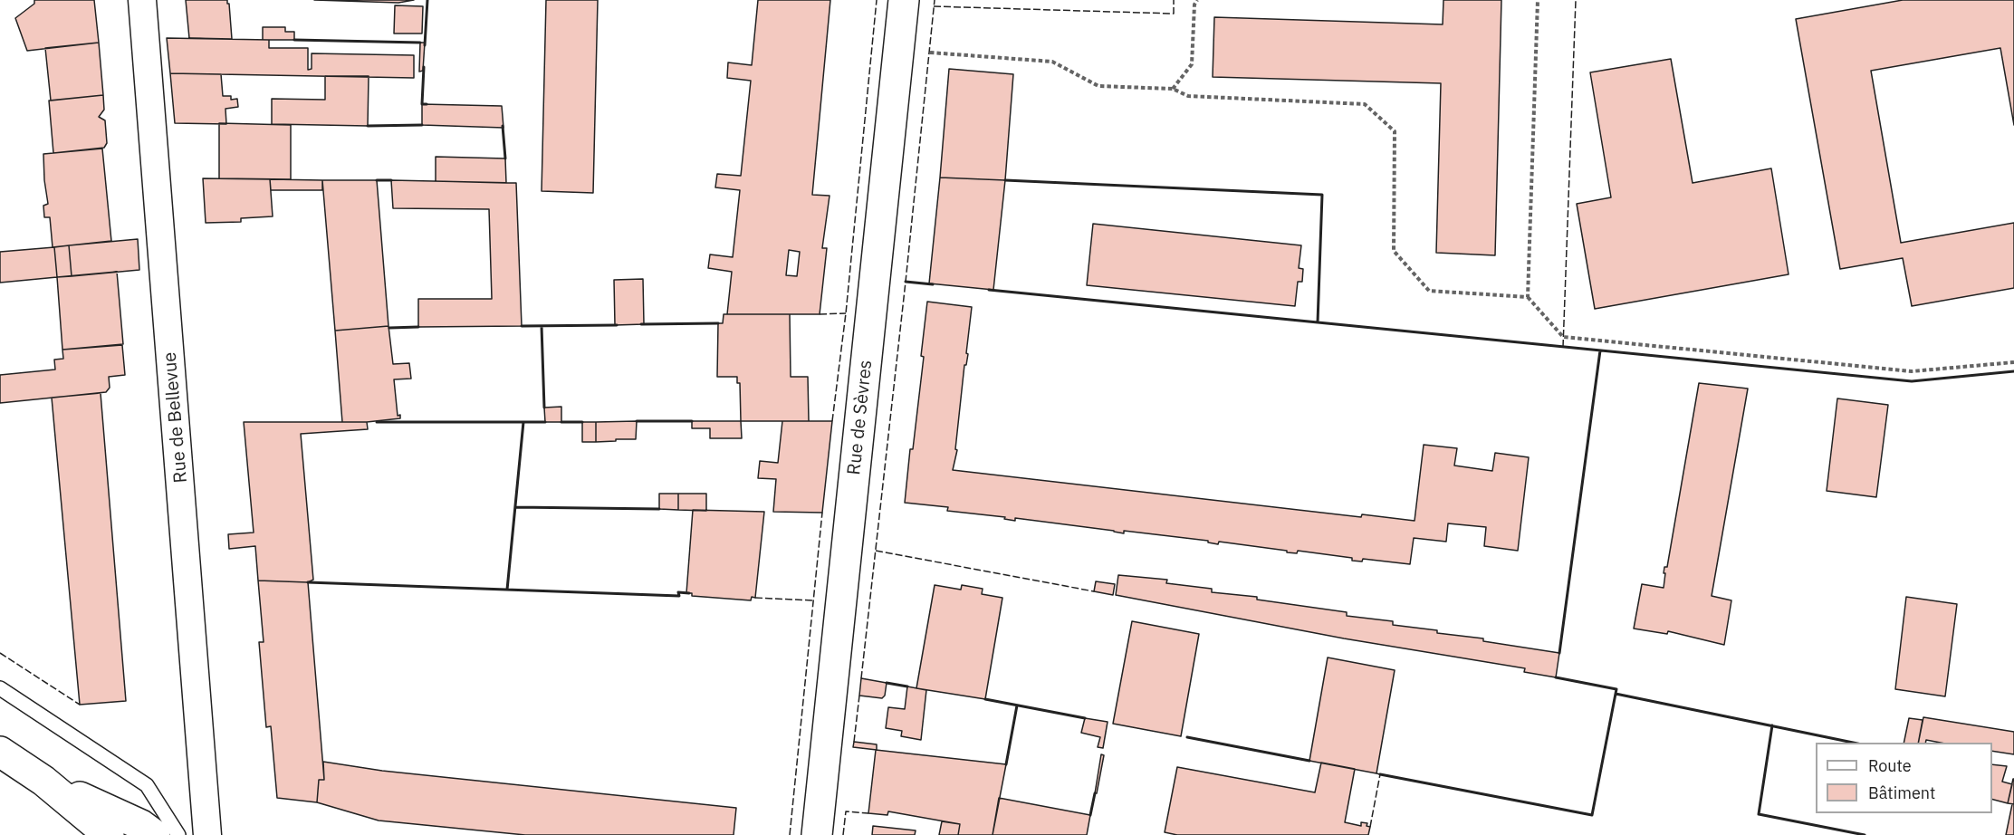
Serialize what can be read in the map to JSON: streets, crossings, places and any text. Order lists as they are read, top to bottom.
{
  "streets": {
    "street": ["Rue de Bellevue", "Rue de Sèvres"]
  },
  "legend": ["Route", "Bâtiment"]
}
